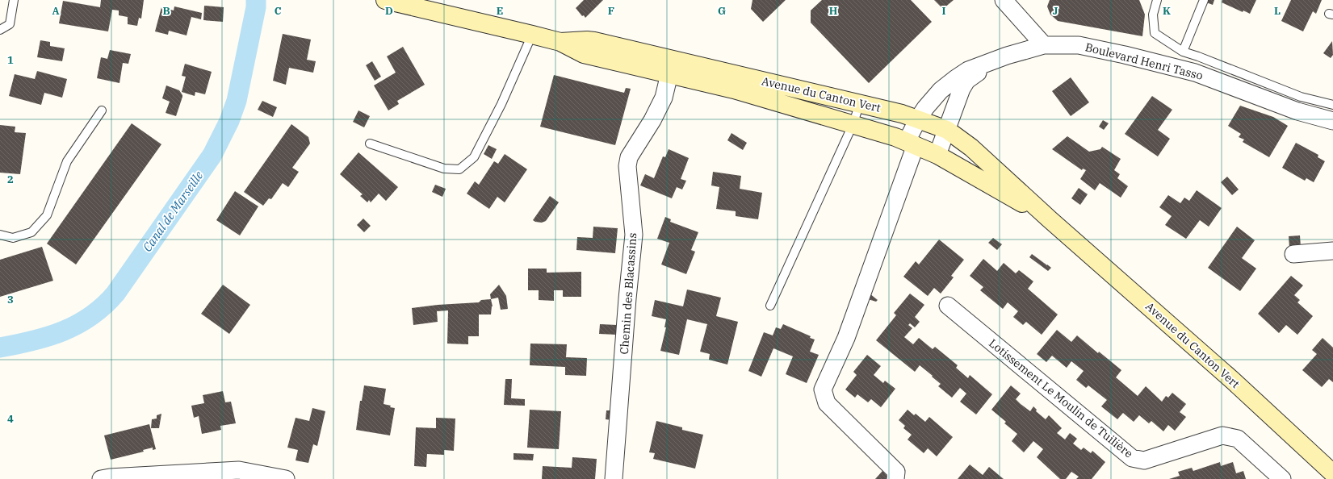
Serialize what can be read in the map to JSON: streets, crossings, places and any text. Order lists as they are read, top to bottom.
{
  "streets": {
    "street": [
      "Boulevard Henri Tasso",
      "Avenue du Canton Vert",
      "Chemin des Blacassins",
      "Lotissement Le Moulin de Tuilière"
    ]
  },
  "crossings": [
    ["Boulevard Henri Tasso", "Avenue du Canton Vert"],
    ["Avenue du Canton Vert", "Chemin des Blacassins"]
  ],
  "water": ["Canal de Marseille"],
  "grid": {
    "columns": [
      "A",
      "B",
      "C",
      "D",
      "E",
      "F",
      "G",
      "H",
      "I",
      "J",
      "K",
      "L"
    ],
    "rows": [
      "1",
      "2",
      "3",
      "4"
    ]
  }
}
